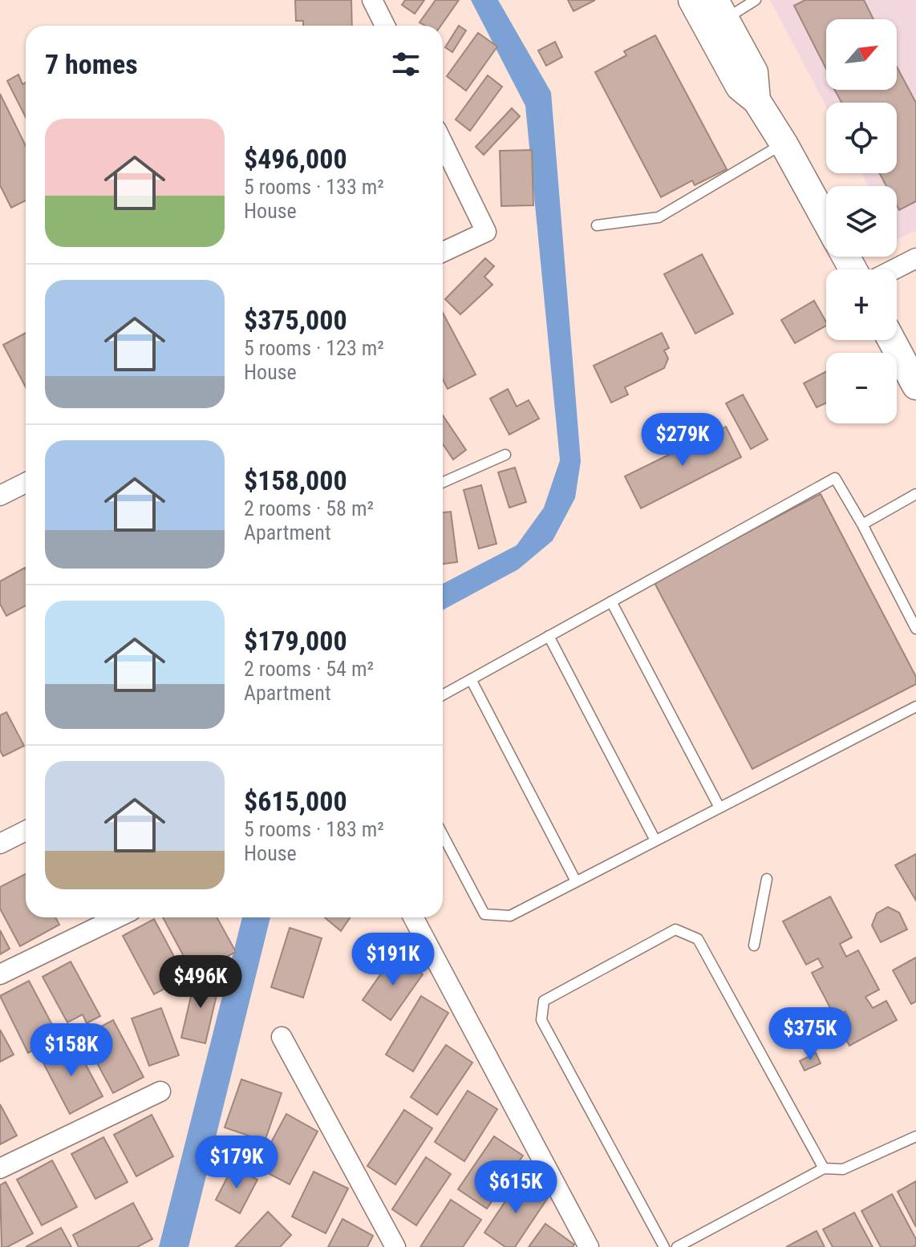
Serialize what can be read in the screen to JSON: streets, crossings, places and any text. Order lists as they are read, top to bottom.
{
  "north": "top right",
  "page": {
    "map_buttons": ["+", "−"],
    "heading": "7 homes",
    "list": [
      {
        "name": "$496,000",
        "note": "5 rooms · 133 m² · House"
      },
      {
        "name": "$375,000",
        "note": "5 rooms · 123 m² · House"
      },
      {
        "name": "$158,000",
        "note": "2 rooms · 58 m² · Apartment"
      },
      {
        "name": "$179,000",
        "note": "2 rooms · 54 m² · Apartment"
      },
      {
        "name": "$615,000",
        "note": "5 rooms · 183 m² · House"
      }
    ],
    "price": [
      "$279K",
      "$191K",
      "$496K",
      "$375K",
      "$158K",
      "$179K",
      "$615K"
    ]
  }
}
